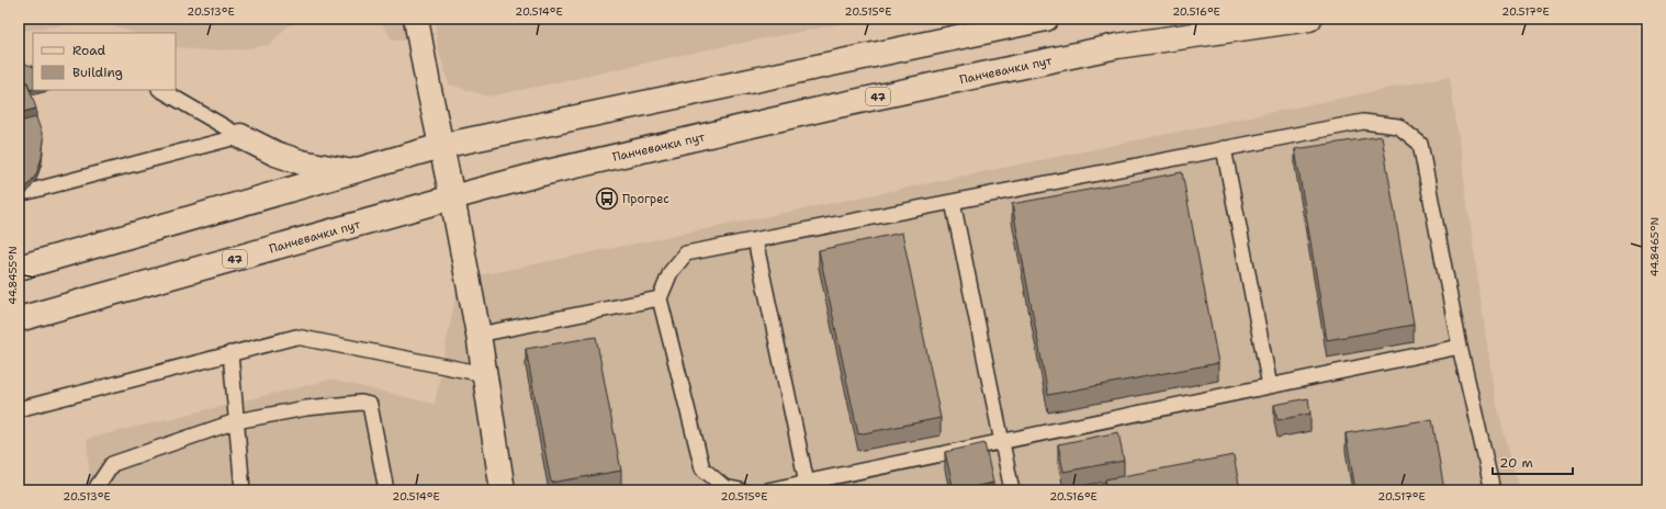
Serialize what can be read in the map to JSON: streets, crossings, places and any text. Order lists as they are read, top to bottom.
{
  "streets": {
    "main road": ["Панчевачки пут", "47"]
  },
  "places": {
    "bus stop": ["Прогрес"]
  },
  "legend": ["Road", "Building"],
  "scale_bar": "20 m",
  "coordinates": [
    "20.513°E",
    "20.514°E",
    "20.515°E",
    "20.516°E",
    "20.517°E",
    "44.8465°N",
    "44.8455°N"
  ]
}
